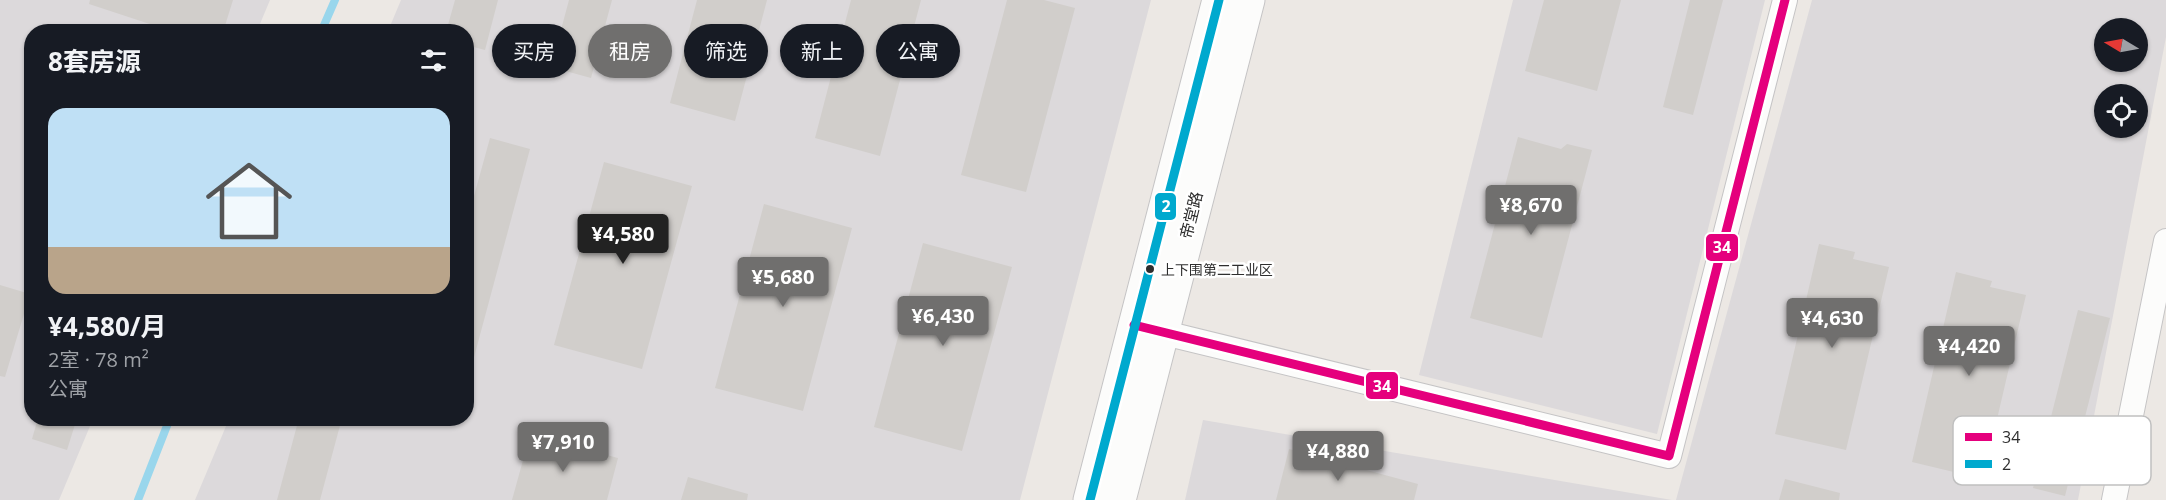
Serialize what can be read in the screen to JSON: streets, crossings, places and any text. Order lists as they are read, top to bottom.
{
  "streets": {
    "street": ["帝堂路"]
  },
  "places": ["上下围第二工业区"],
  "lines": ["transit line 34", "transit line 2"],
  "legend": ["34", "2"],
  "north": "left",
  "page": {
    "chip": [
      "买房",
      "租房",
      "筛选",
      "新上",
      "公寓"
    ],
    "heading": "8套房源",
    "list": [
      {
        "name": "¥4,580/月",
        "note": "2室 · 78 m² · 公寓"
      }
    ],
    "price": [
      "¥8,670",
      "¥4,580",
      "¥5,680",
      "¥6,430",
      "¥4,630",
      "¥4,420",
      "¥7,910",
      "¥4,880"
    ]
  }
}
